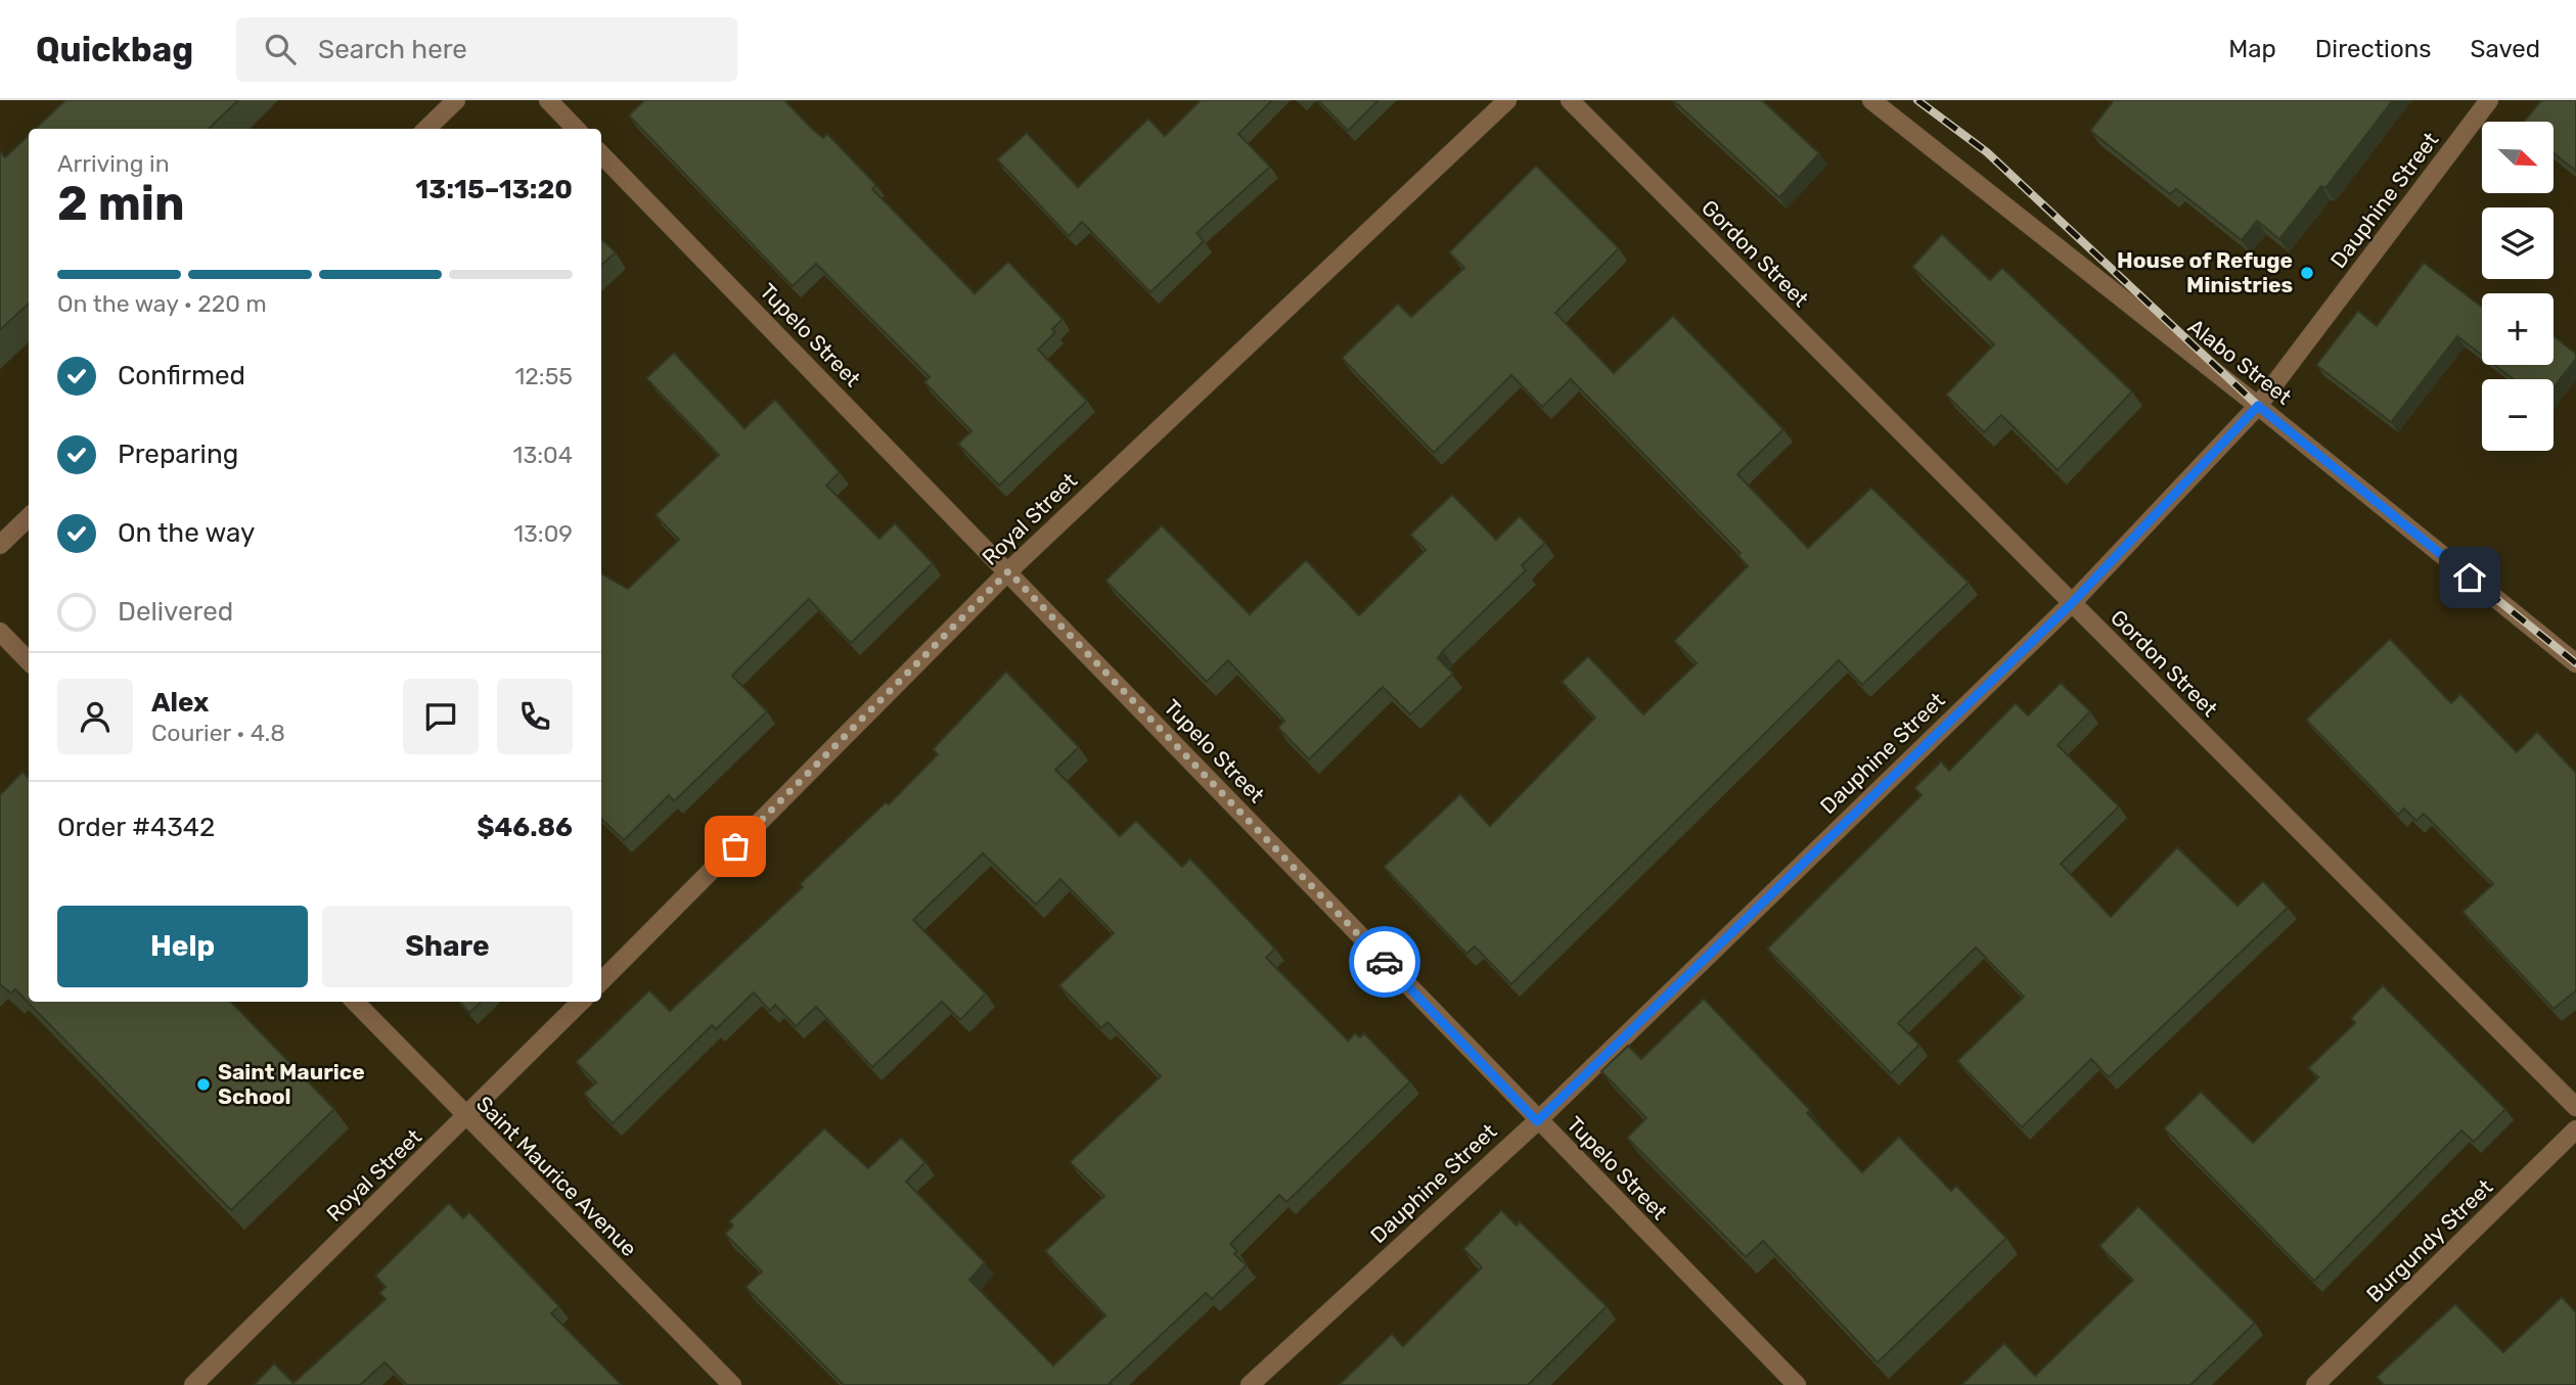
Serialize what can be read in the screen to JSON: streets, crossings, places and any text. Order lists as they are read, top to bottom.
{
  "streets": {
    "street": [
      "Dauphine Street",
      "Gordon Street",
      "Tupelo Street",
      "Alabo Street",
      "Royal Street",
      "Saint Maurice Avenue",
      "Burgundy Street"
    ]
  },
  "crossings": [
    ["Dauphine Street", "Gordon Street"],
    ["Dauphine Street", "Tupelo Street"],
    ["Dauphine Street", "Alabo Street"],
    ["Tupelo Street", "Royal Street"],
    ["Royal Street", "Saint Maurice Avenue"]
  ],
  "places": ["House of Refuge Ministries", "Saint Maurice School"],
  "north": "bottom right",
  "page": {
    "header": "Quickbag",
    "search": "Search here",
    "nav": ["Map", "Directions", "Saved"],
    "map_buttons": ["+", "−"],
    "heading": ["2 min", "Arriving in", "13:15–13:20"],
    "panel": [
      "Alex",
      "Courier · 4.8",
      "Order #4342",
      "$46.86"
    ],
    "bar": "On the way · 220 m",
    "list": [
      ["Confirmed", "12:55"],
      ["Preparing", "13:04"],
      ["On the way", "13:09"],
      "Delivered"
    ],
    "buttons": ["Help", "Share"]
  }
}
